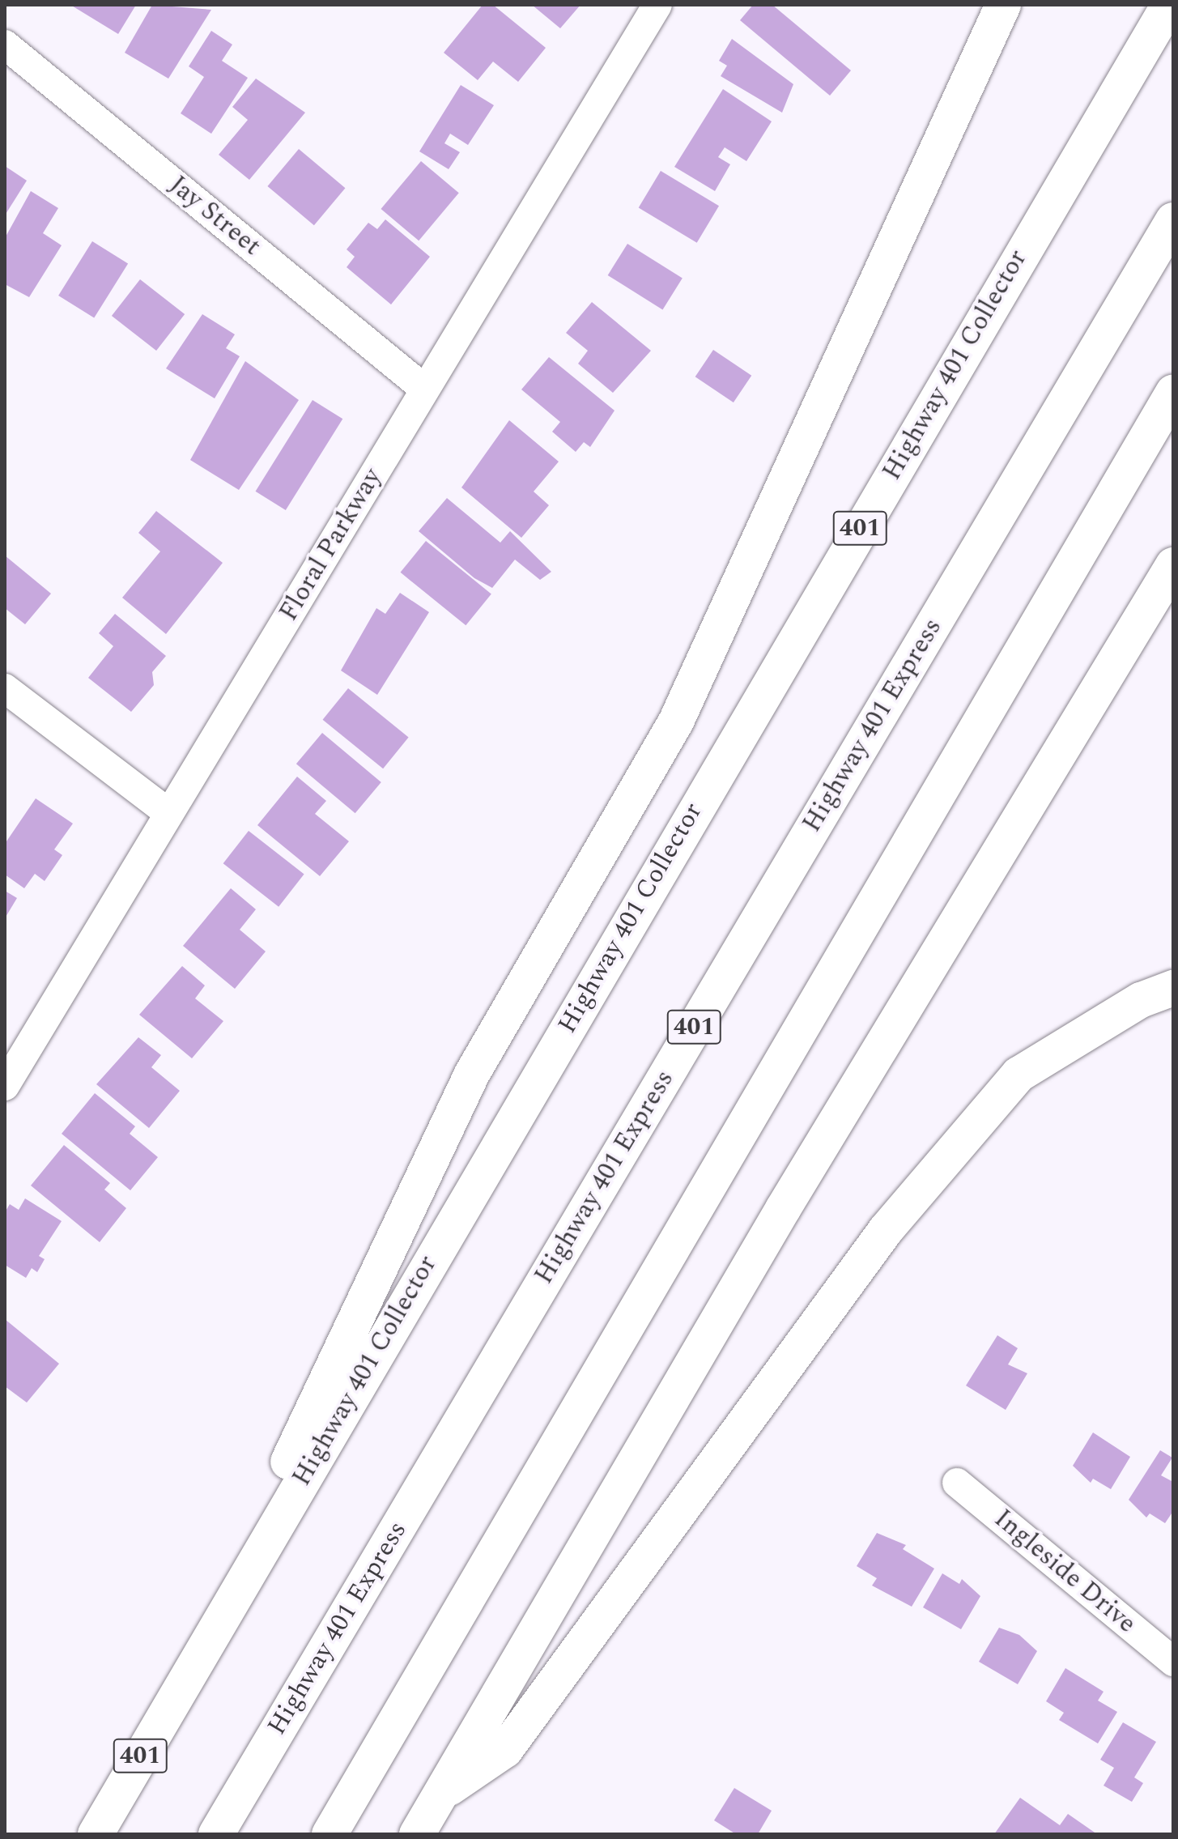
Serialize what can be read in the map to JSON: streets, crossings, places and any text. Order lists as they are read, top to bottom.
{
  "streets": {
    "highway": ["Highway 401 Collector", "401", "Highway 401 Express"],
    "street": ["Jay Street", "Floral Parkway", "Ingleside Drive"]
  },
  "crossings": [
    ["Jay Street", "Floral Parkway"]
  ]
}
